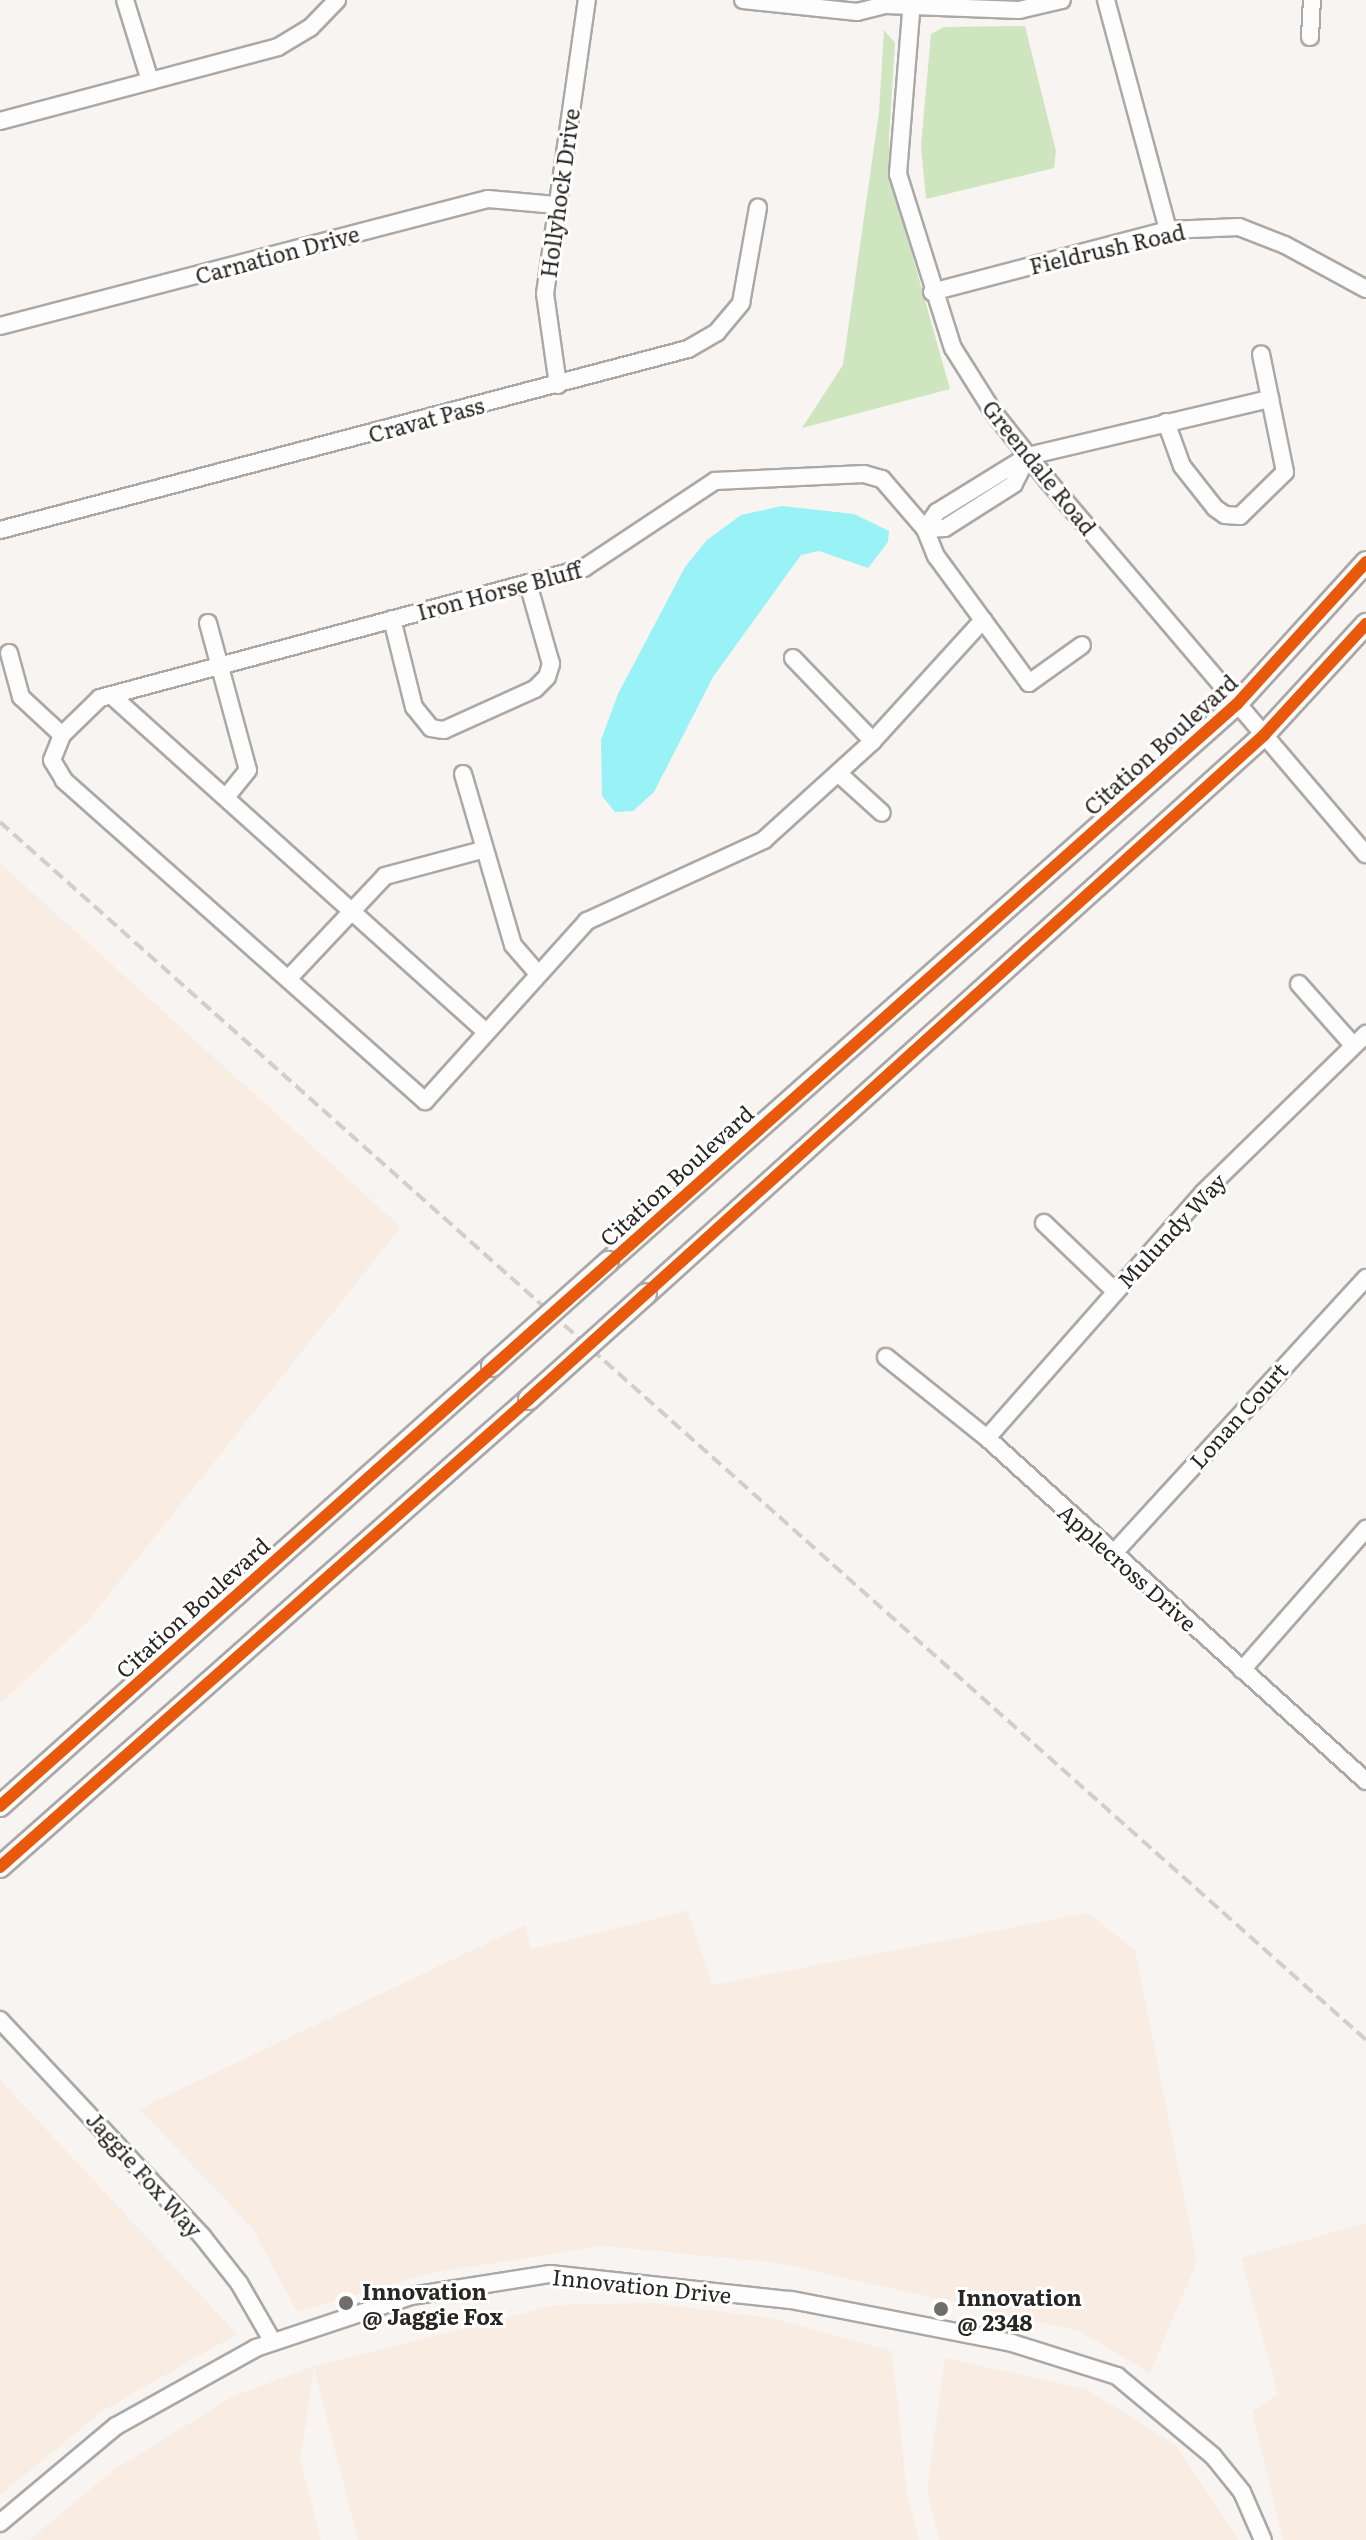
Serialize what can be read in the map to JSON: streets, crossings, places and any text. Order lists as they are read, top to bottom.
{
  "streets": {
    "main road": ["Citation Boulevard"],
    "street": [
      "Hollyhock Drive",
      "Fieldrush Road",
      "Carnation Drive",
      "Cravat Pass",
      "Greendale Road",
      "Iron Horse Bluff",
      "Mulundy Way",
      "Lonan Court",
      "Applecross Drive",
      "Jaggie Fox Way",
      "Innovation Drive"
    ]
  },
  "crossings": [
    ["Hollyhock Drive", "Carnation Drive"],
    ["Hollyhock Drive", "Cravat Pass"],
    ["Fieldrush Road", "Greendale Road"],
    ["Greendale Road", "Citation Boulevard"],
    ["Mulundy Way", "Applecross Drive"],
    ["Lonan Court", "Applecross Drive"],
    ["Jaggie Fox Way", "Innovation Drive"]
  ],
  "places": ["Innovation @ Jaggie Fox", "Innovation @ 2348"]
}
